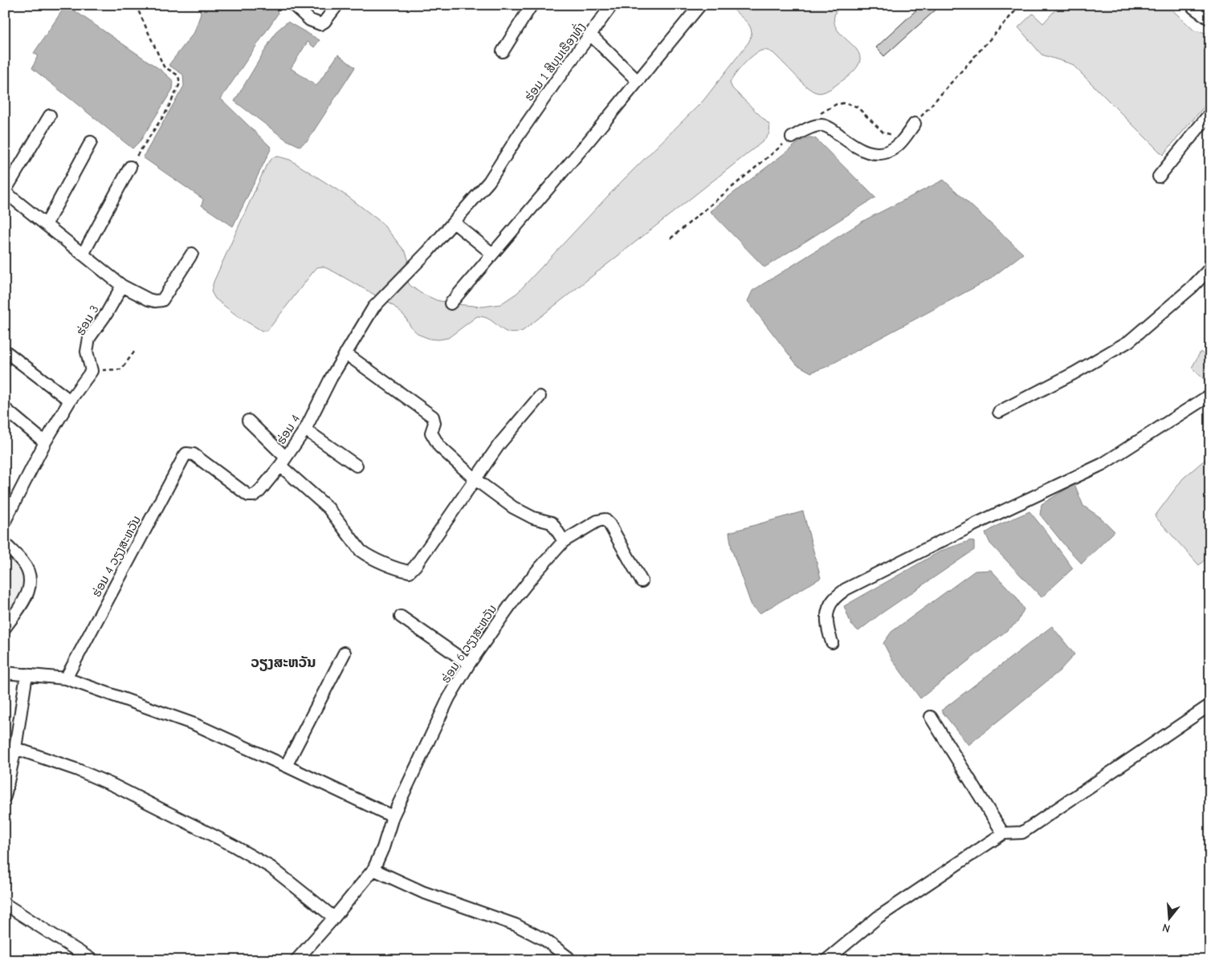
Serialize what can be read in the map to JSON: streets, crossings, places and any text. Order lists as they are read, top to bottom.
{
  "streets": {
    "street": [
      "ຮ່ອມ 1 ສີບຸນເຮືອງທົ່ງ",
      "ຮ່ອມ 3",
      "ຮ່ອມ 4",
      "ຮ່ອມ 4 ວຽງສະຫວັນ",
      "ຮ່ອມ 6 ວຽງສະຫວັນ"
    ]
  },
  "crossings": [
    ["ຮ່ອມ 1 ສີບຸນເຮືອງທົ່ງ", "ຮ່ອມ 4"],
    ["ຮ່ອມ 4", "ຮ່ອມ 4 ວຽງສະຫວັນ"]
  ],
  "districts": ["ວຽງສະຫວັນ"],
  "north": "bottom"
}
